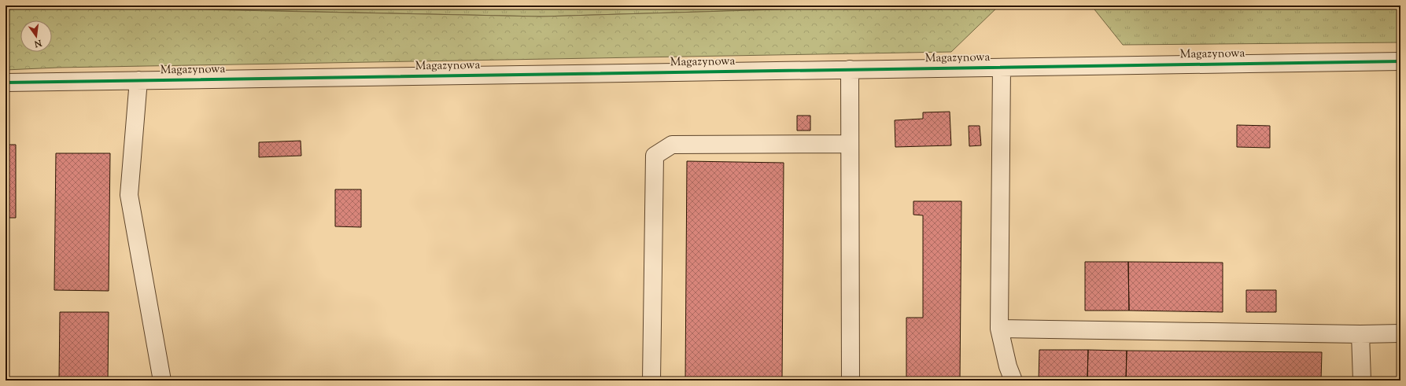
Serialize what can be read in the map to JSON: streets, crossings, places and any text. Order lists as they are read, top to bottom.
{
  "streets": {
    "street": ["Magazynowa"]
  },
  "north": "bottom"
}
